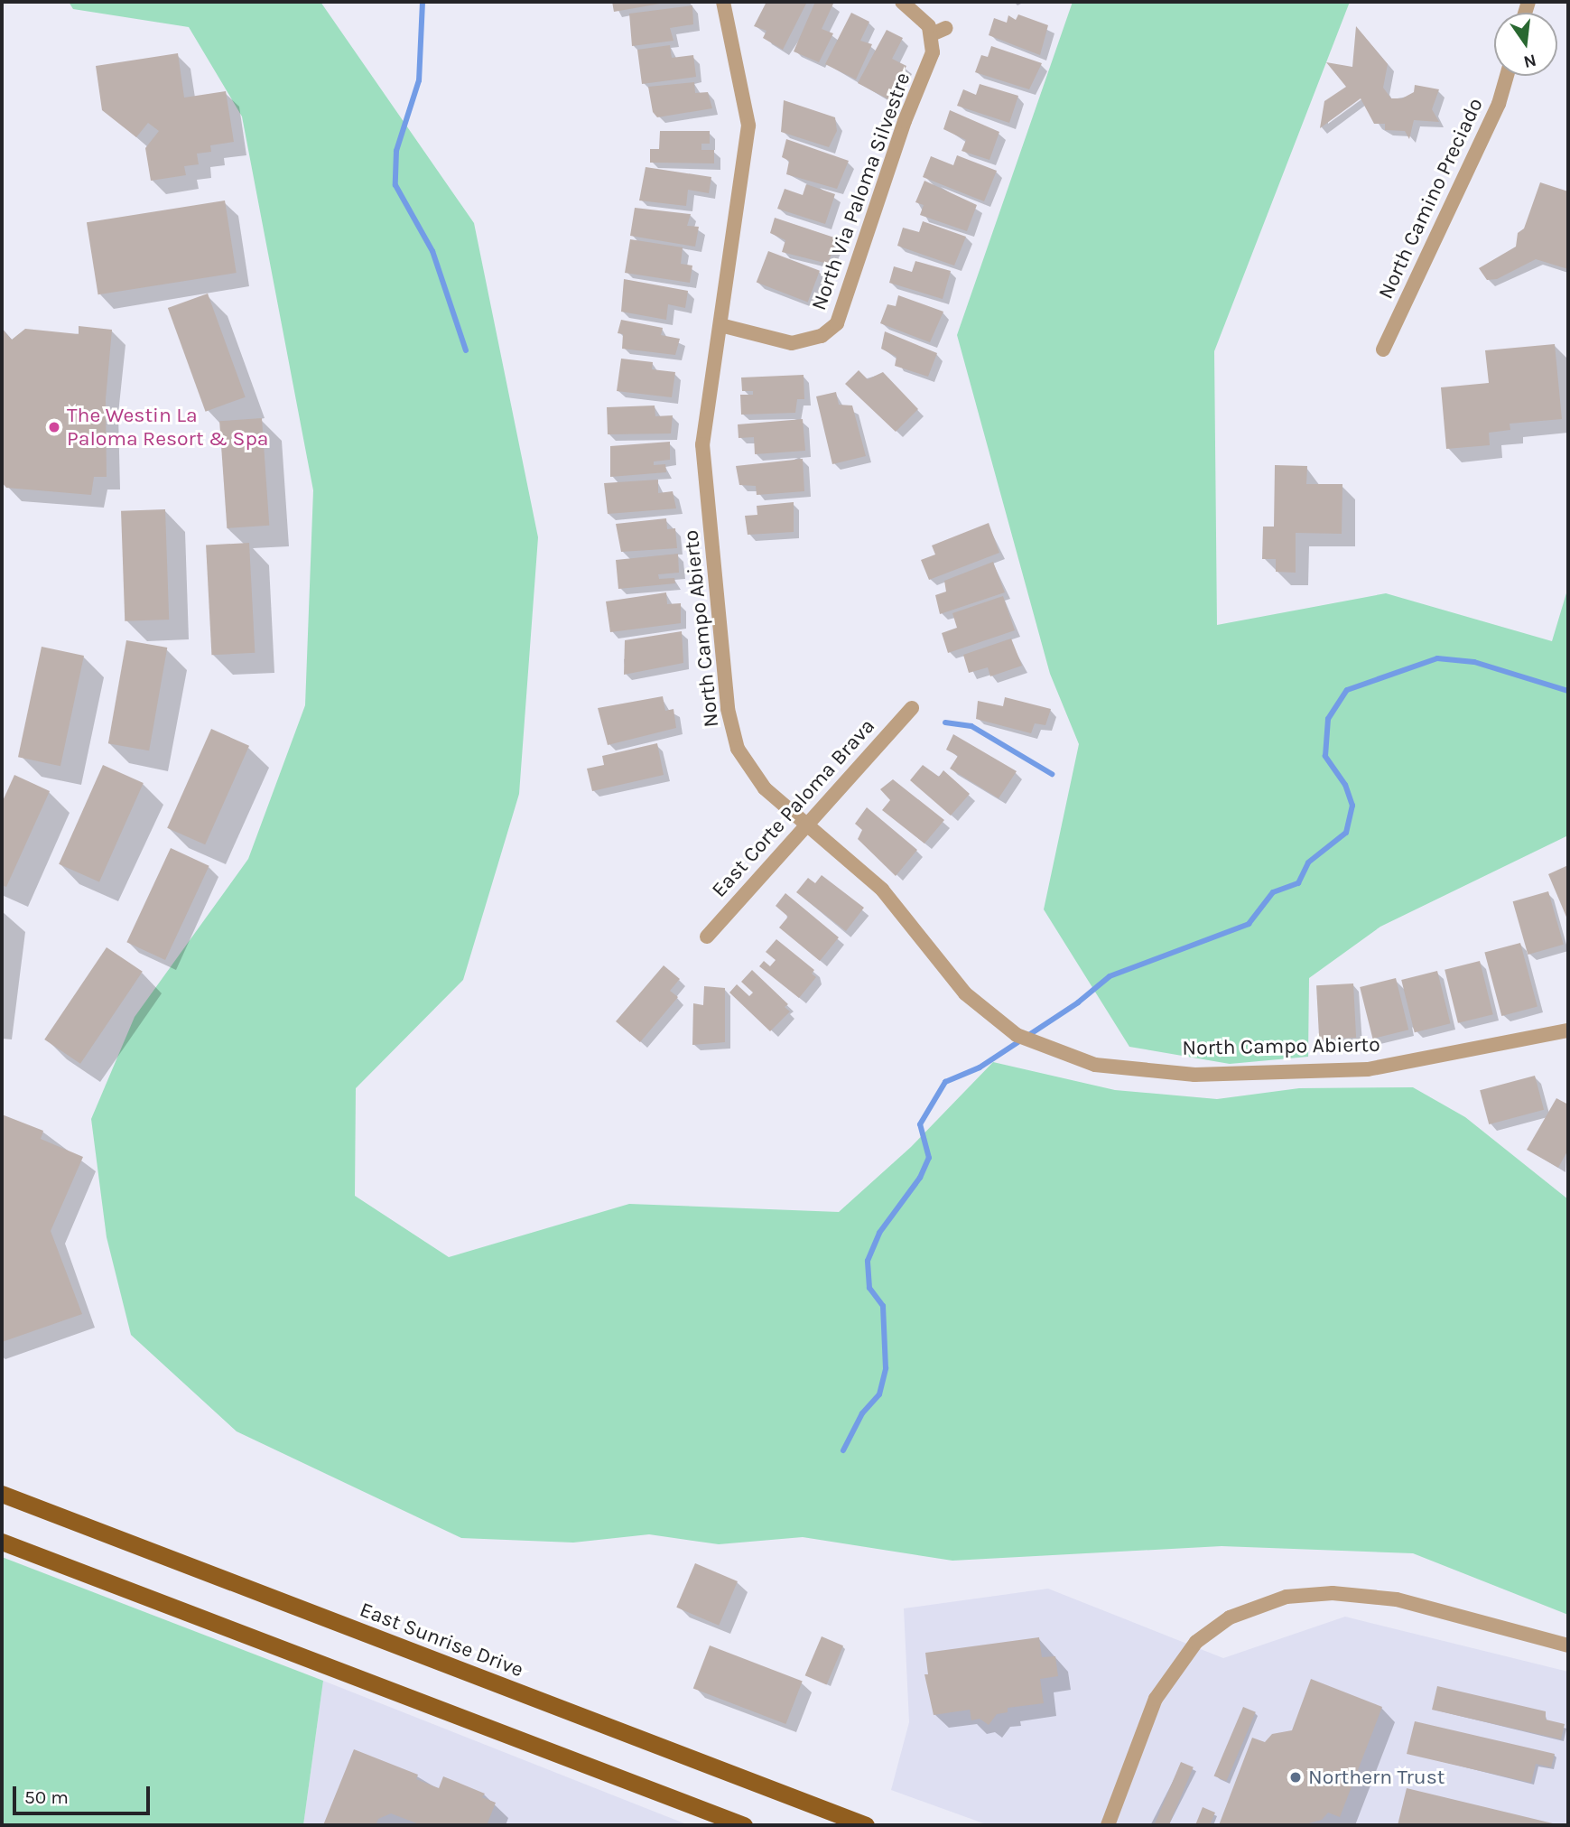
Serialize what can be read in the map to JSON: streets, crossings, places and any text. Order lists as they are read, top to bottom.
{
  "streets": {
    "main road": ["East Sunrise Drive"],
    "street": [
      "North Via Paloma Silvestre",
      "North Camino Preciado",
      "North Campo Abierto",
      "East Corte Paloma Brava"
    ]
  },
  "crossings": [
    ["North Via Paloma Silvestre", "North Campo Abierto"],
    ["North Campo Abierto", "East Corte Paloma Brava"]
  ],
  "places": ["The Westin La Paloma Resort & Spa", "Northern Trust"],
  "scale_bar": "50 m",
  "north": "bottom"
}
